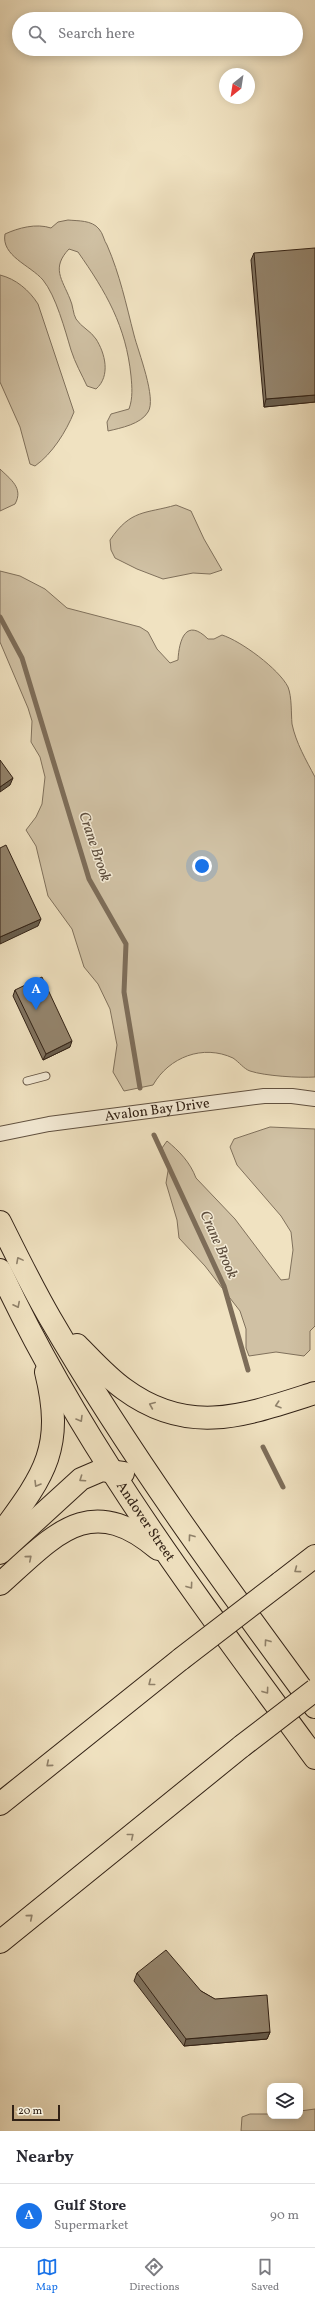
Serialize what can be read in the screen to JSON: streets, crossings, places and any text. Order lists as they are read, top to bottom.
{
  "streets": {
    "highway": ["Andover Street"],
    "street": ["Avalon Bay Drive"]
  },
  "water": ["Crane Brook"],
  "scale_bar": "20 m",
  "north": "bottom left",
  "page": {
    "search": "Search here",
    "pins": "A",
    "scale": "20 m",
    "heading": "Nearby",
    "list": [
      {
        "mark": "A",
        "name": "Gulf Store",
        "note": "Supermarket",
        "value": "90 m"
      }
    ],
    "nav": ["Map", "Directions", "Saved"]
  }
}
